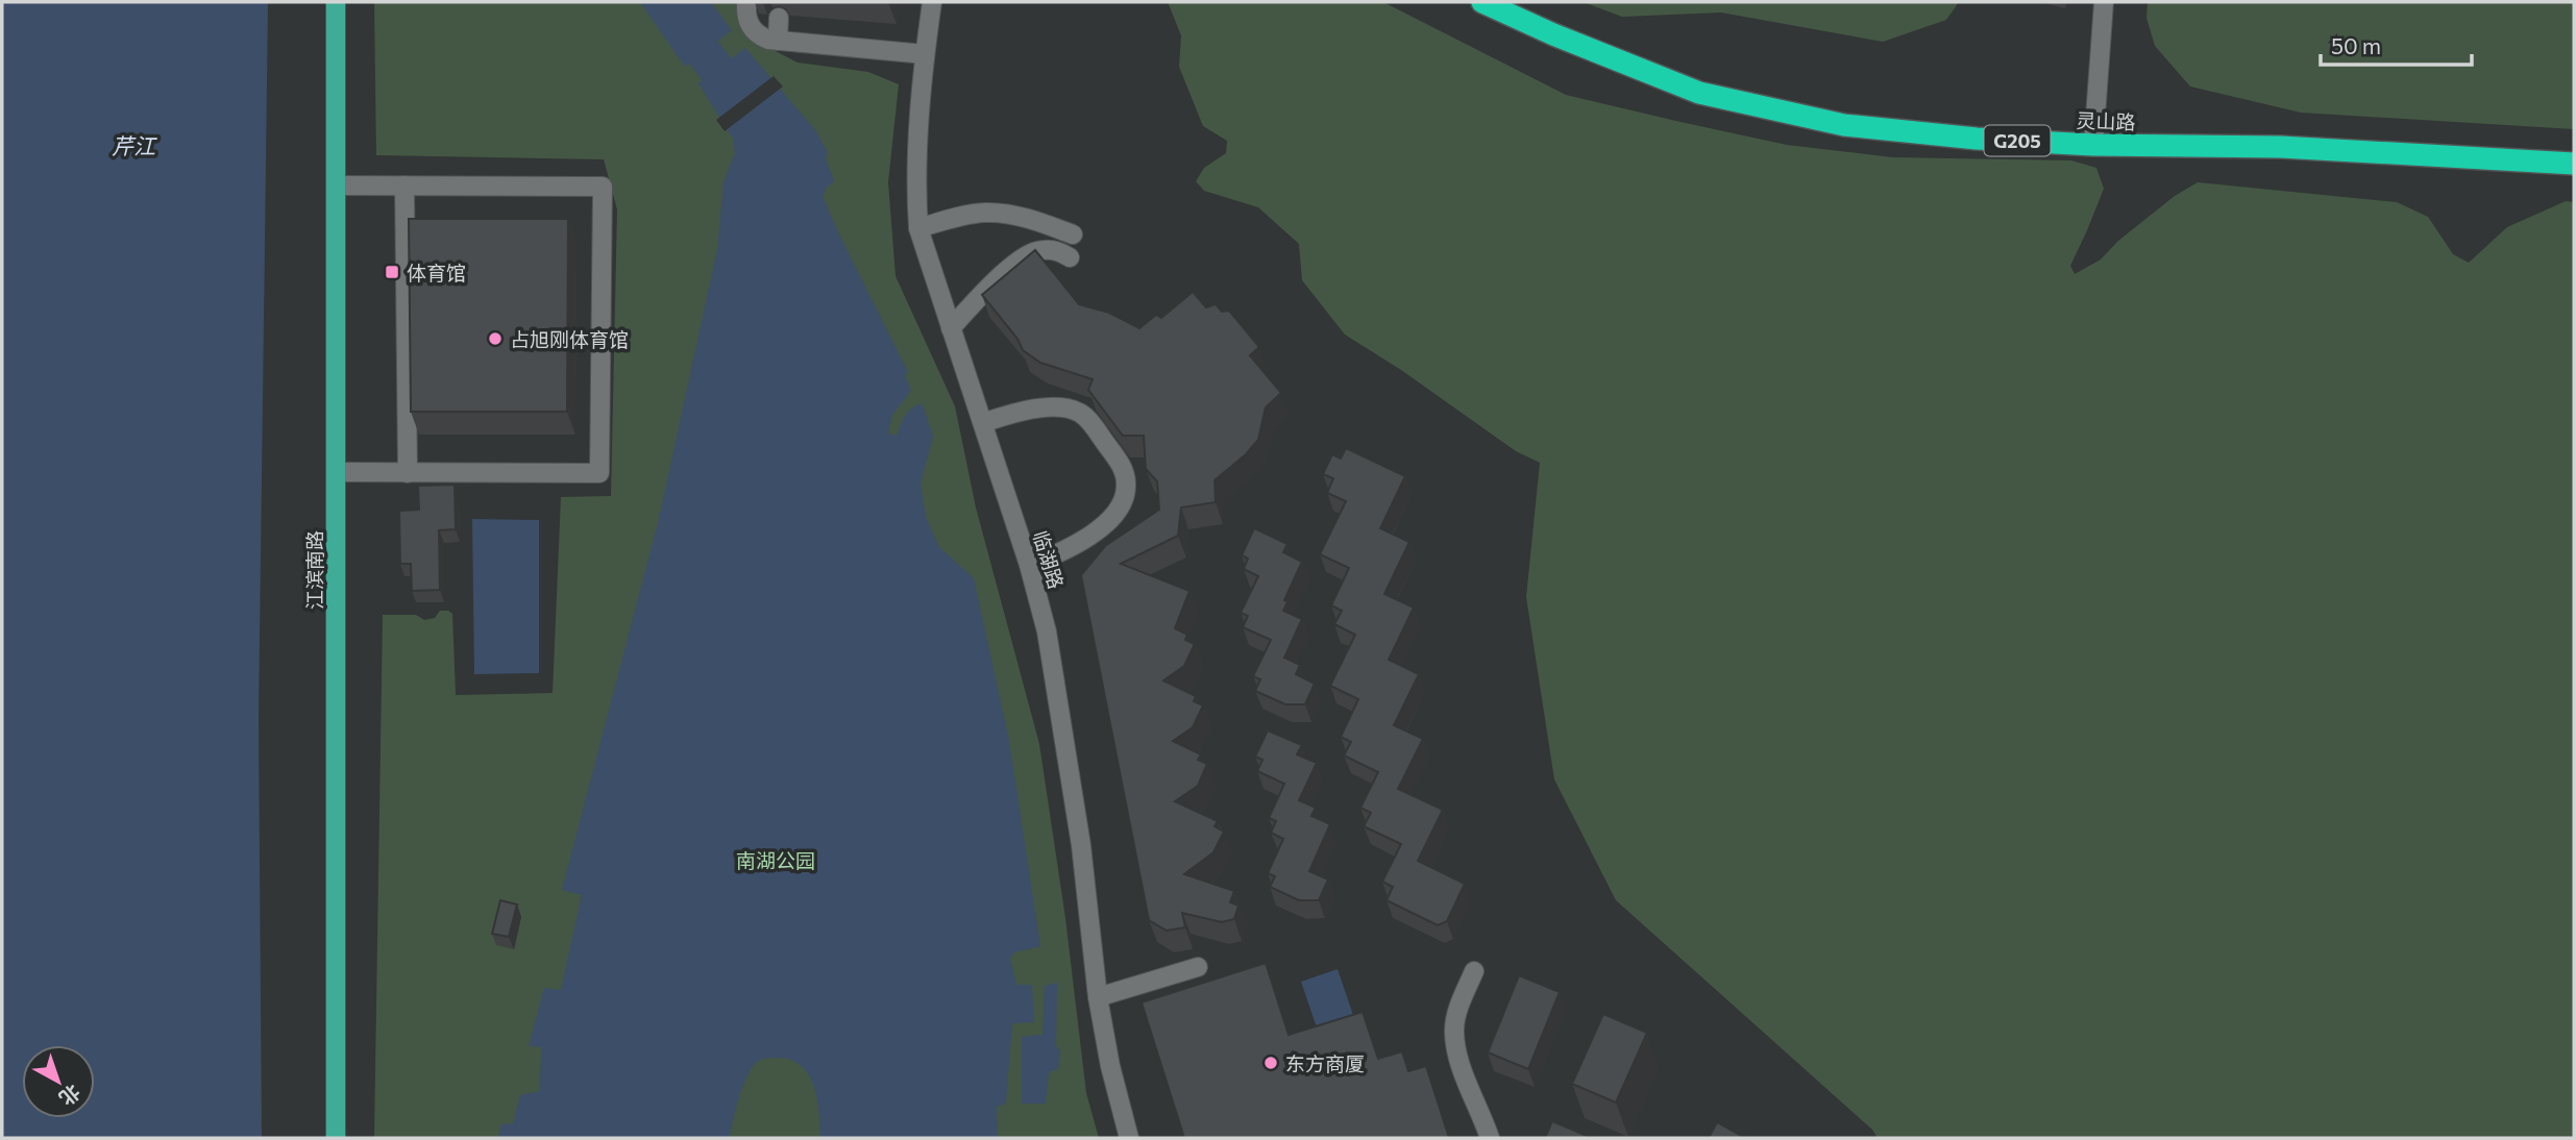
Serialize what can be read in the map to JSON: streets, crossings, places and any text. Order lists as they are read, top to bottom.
{
  "streets": {
    "highway": ["灵山路", "G205"],
    "main road": ["江滨南路"],
    "street": ["临湖路"]
  },
  "water": ["芹江"],
  "parks": ["南湖公园"],
  "places": {
    "transit": ["体育馆"],
    "other": ["占旭刚体育馆", "东方商厦"]
  },
  "scale_bar": "50 m",
  "north": "bottom right"
}
